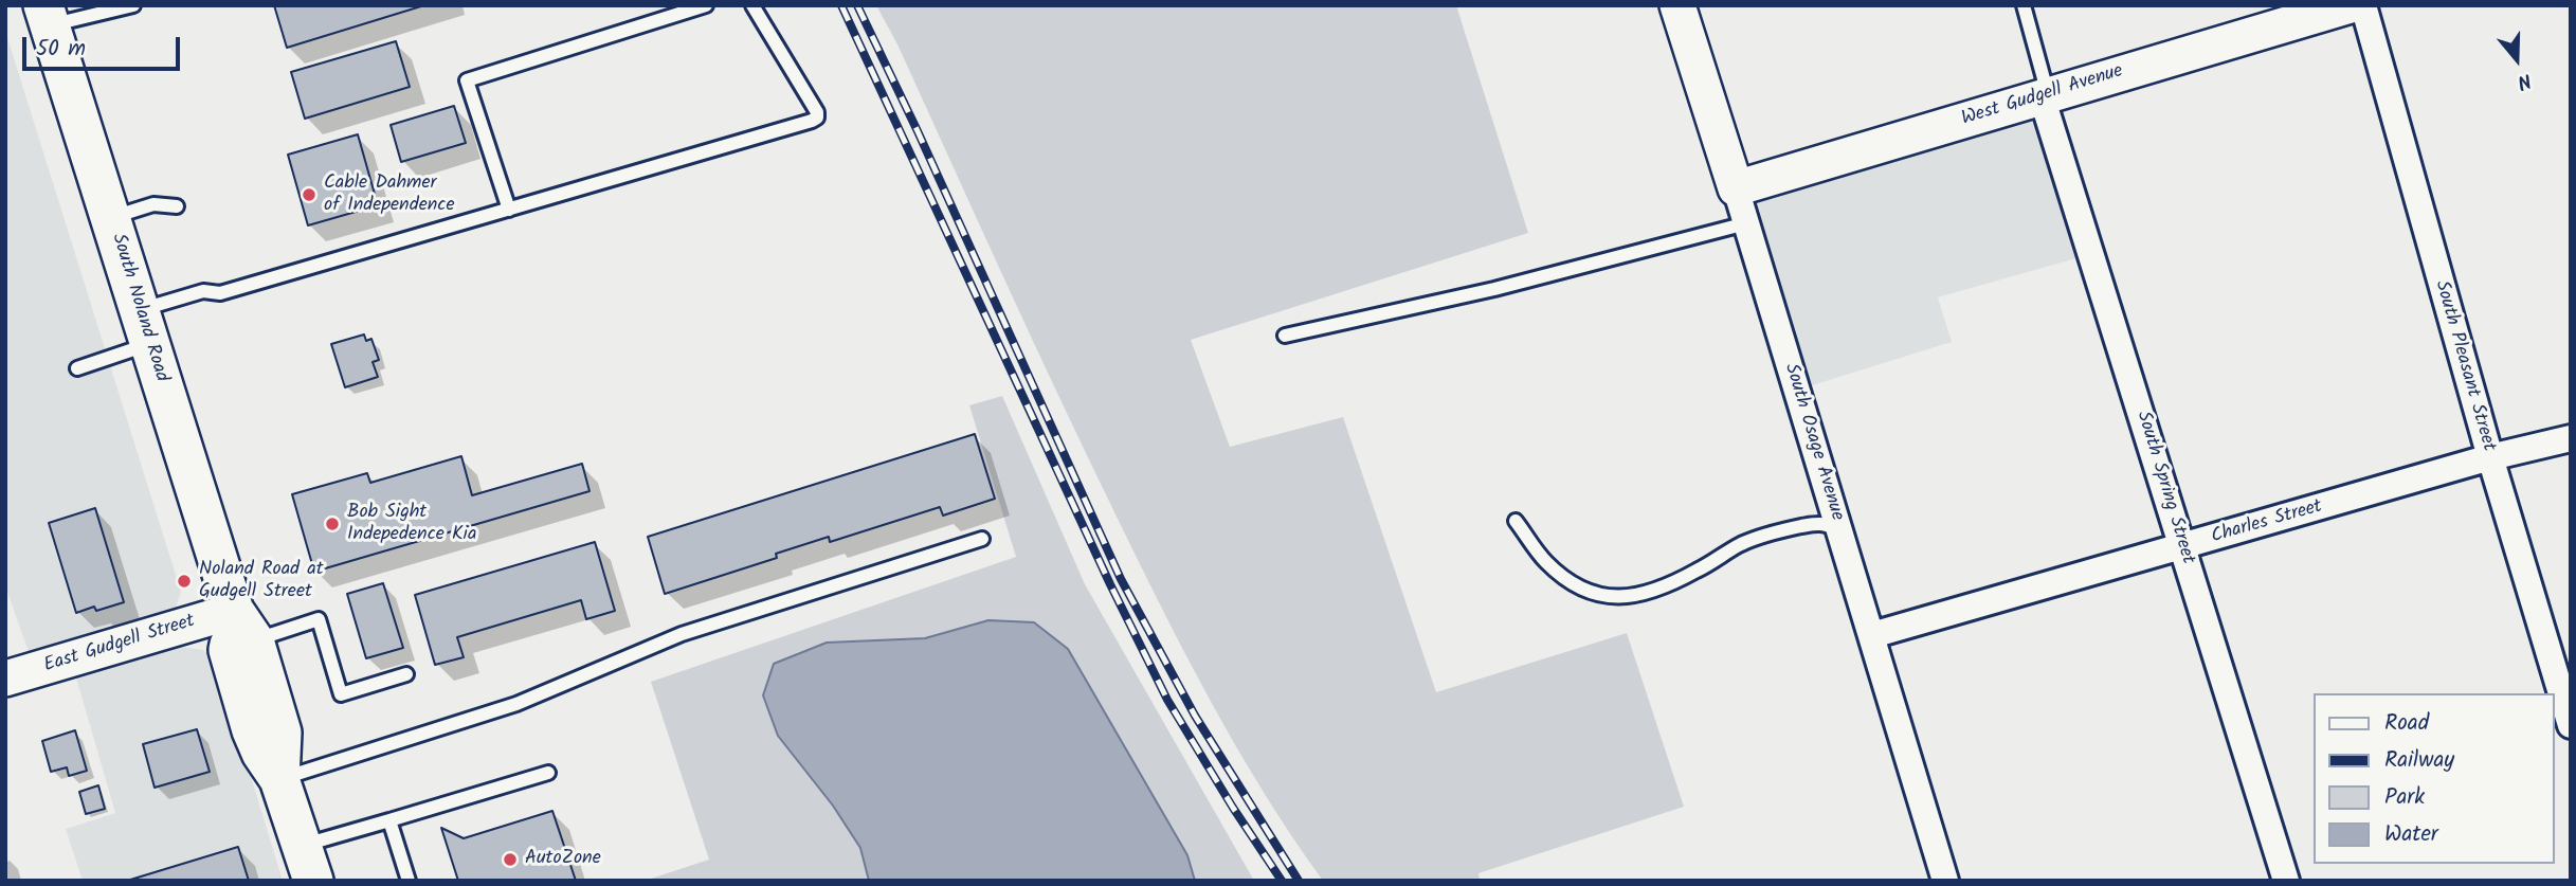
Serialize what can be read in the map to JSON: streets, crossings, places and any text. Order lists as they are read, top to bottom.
{
  "streets": {
    "main road": ["South Noland Road"],
    "street": [
      "West Gudgell Avenue",
      "South Pleasant Street",
      "South Osage Avenue",
      "South Spring Street",
      "Charles Street",
      "East Gudgell Street"
    ]
  },
  "crossings": [
    ["West Gudgell Avenue", "South Osage Avenue"],
    ["West Gudgell Avenue", "South Spring Street"],
    ["South Noland Road", "East Gudgell Street"],
    ["South Pleasant Street", "Charles Street"],
    ["South Osage Avenue", "Charles Street"],
    ["South Spring Street", "Charles Street"]
  ],
  "places": [
    "Cable Dahmer of Independence",
    "Bob Sight Indepedence Kia",
    "Noland Road at Gudgell Street",
    "AutoZone"
  ],
  "legend": [
    "Road",
    "Railway",
    "Park",
    "Water"
  ],
  "scale_bar": "50 m",
  "north": "bottom"
}
